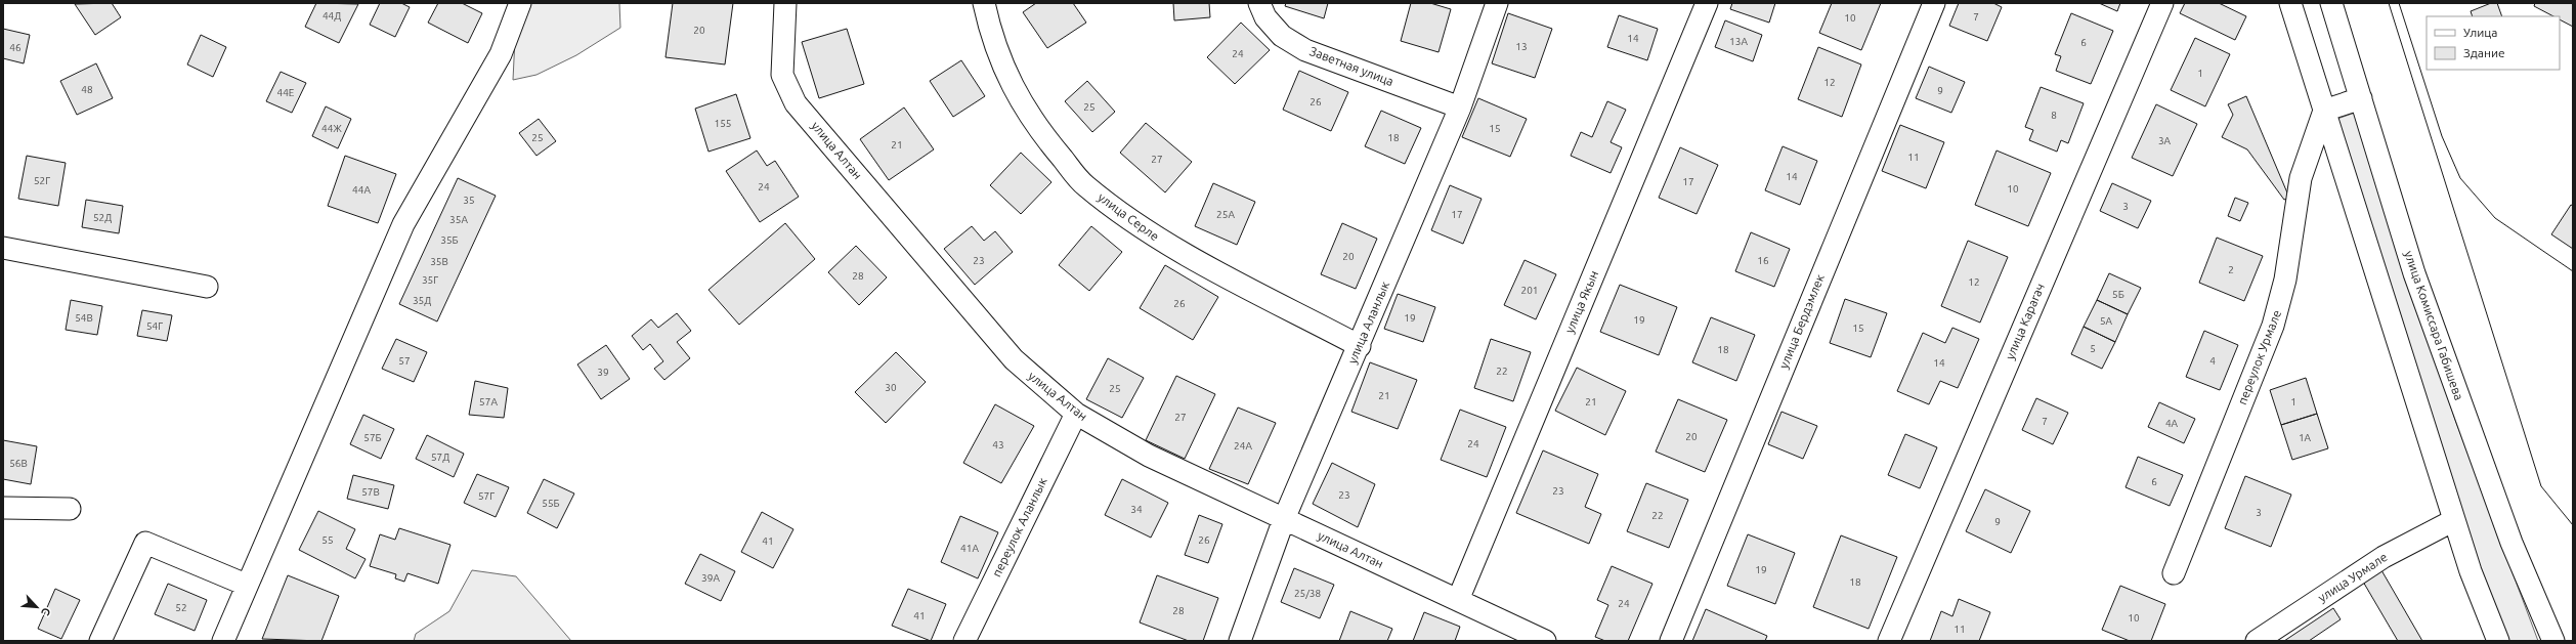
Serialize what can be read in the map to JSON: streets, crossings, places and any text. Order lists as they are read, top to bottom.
{
  "streets": {
    "street": [
      "Заветная улица",
      "улица Алтан",
      "улица Серле",
      "улица Якын",
      "улица Бердэмлек",
      "улица Карагач",
      "улица Аланлык",
      "улица Комиссара Габишева",
      "переулок Урмале",
      "переулок Аланлык",
      "улица Урмале"
    ]
  },
  "crossings": [
    ["Заветная улица", "улица Аланлык"],
    ["улица Алтан", "улица Якын"],
    ["улица Алтан", "улица Аланлык"],
    ["улица Алтан", "переулок Аланлык"],
    ["улица Серле", "улица Аланлык"]
  ],
  "house_numbers": [
    "44Д",
    "7",
    "10",
    "20",
    "14",
    "13А",
    "6",
    "13",
    "46",
    "24",
    "1",
    "12",
    "48",
    "9",
    "44Е",
    "26",
    "25",
    "8",
    "155",
    "44Ж",
    "15",
    "25",
    "18",
    "3А",
    "21",
    "11",
    "27",
    "14",
    "52Г",
    "17",
    "24",
    "10",
    "44А",
    "35",
    "3",
    "25А",
    "17",
    "52Д",
    "35А",
    "35Б",
    "20",
    "23",
    "16",
    "35В",
    "2",
    "28",
    "35Г",
    "12",
    "201",
    "5Б",
    "35Д",
    "26",
    "54В",
    "19",
    "19",
    "5А",
    "54Г",
    "15",
    "5",
    "18",
    "57",
    "4",
    "14",
    "22",
    "39",
    "30",
    "25",
    "21",
    "57А",
    "21",
    "1",
    "27",
    "7",
    "4А",
    "20",
    "57Б",
    "1А",
    "24",
    "43",
    "24А",
    "57Д",
    "56В",
    "6",
    "23",
    "57В",
    "23",
    "57Г",
    "55Б",
    "34",
    "3",
    "22",
    "9",
    "55",
    "26",
    "41",
    "41А",
    "19",
    "39А",
    "18",
    "25/38",
    "24",
    "52",
    "28",
    "41",
    "10",
    "11"
  ],
  "legend": ["Улица", "Здание"],
  "north": "bottom right"
}
